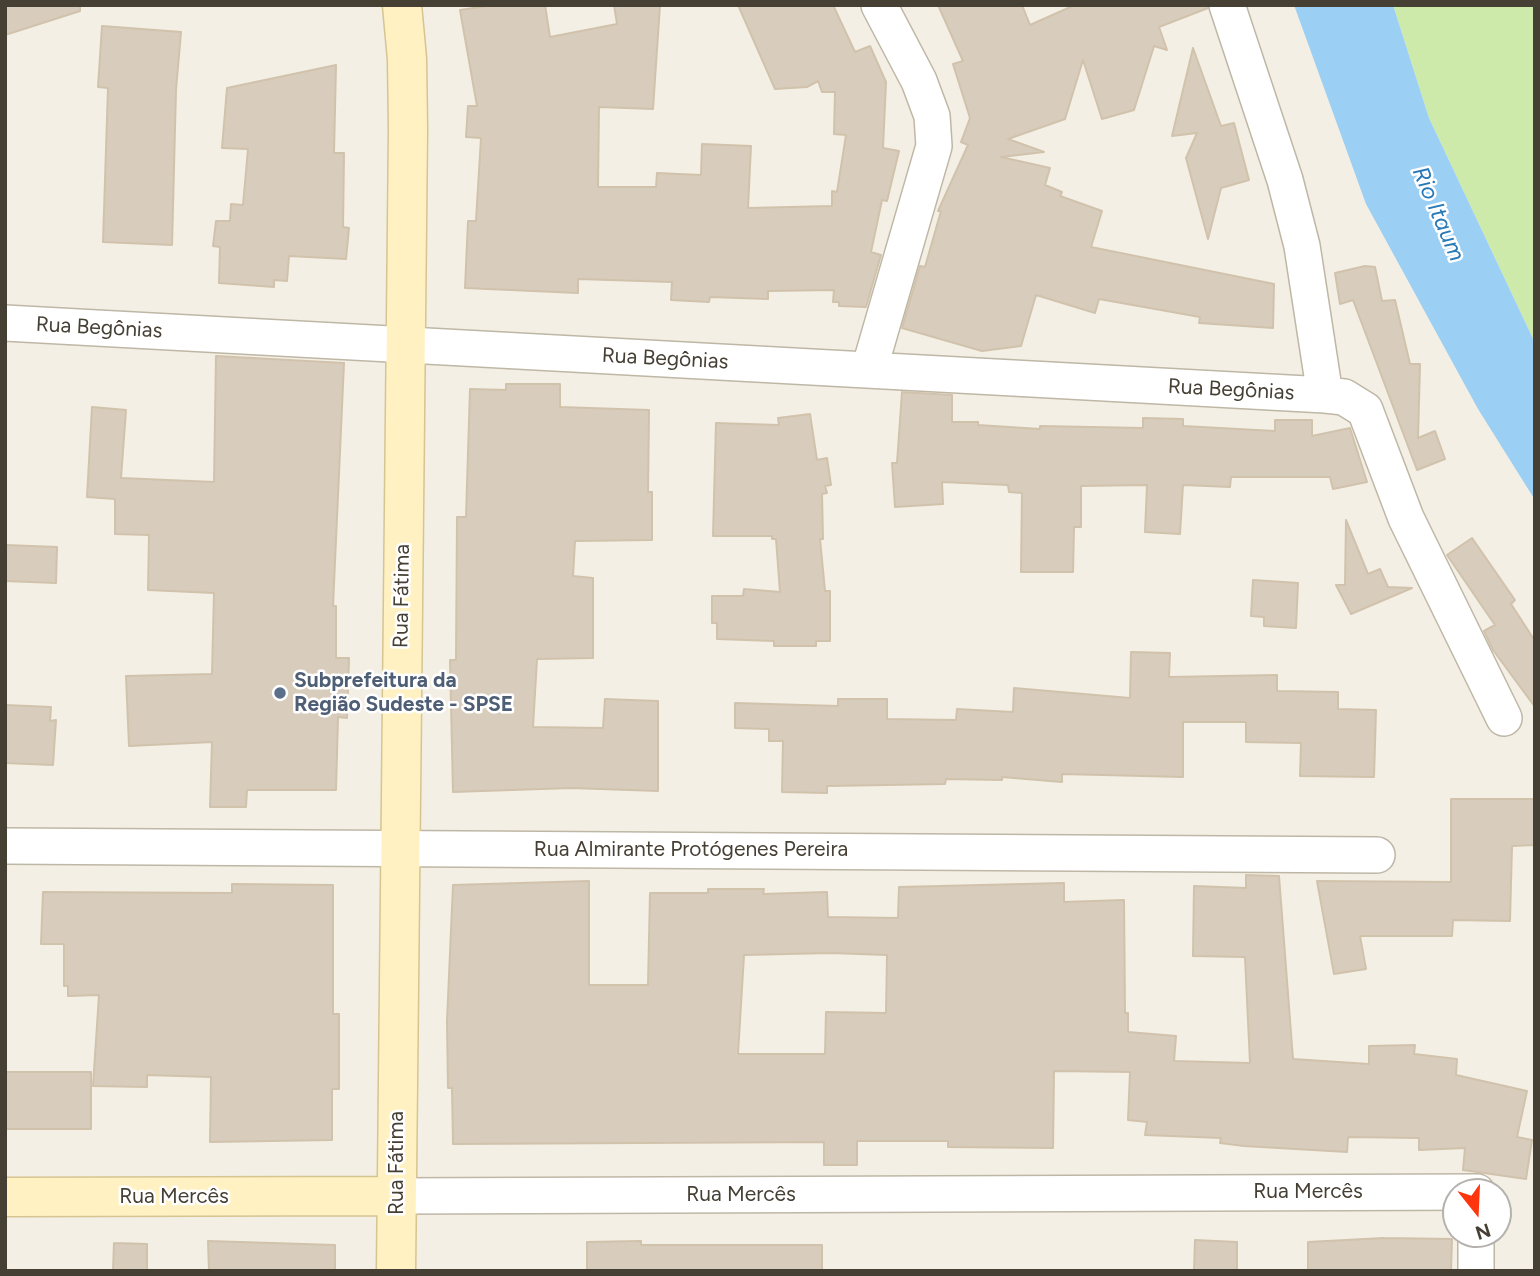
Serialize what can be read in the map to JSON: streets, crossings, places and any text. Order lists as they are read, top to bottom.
{
  "streets": {
    "main road": ["Rua Fátima", "Rua Mercês"],
    "street": ["Rua Begônias", "Rua Almirante Protógenes Pereira"]
  },
  "crossings": [
    ["Rua Begônias", "Rua Fátima"],
    ["Rua Fátima", "Rua Almirante Protógenes Pereira"],
    ["Rua Fátima", "Rua Mercês"]
  ],
  "water": ["Rio Itaum"],
  "places": ["Subprefeitura da Região Sudeste - SPSE"],
  "north": "bottom"
}
